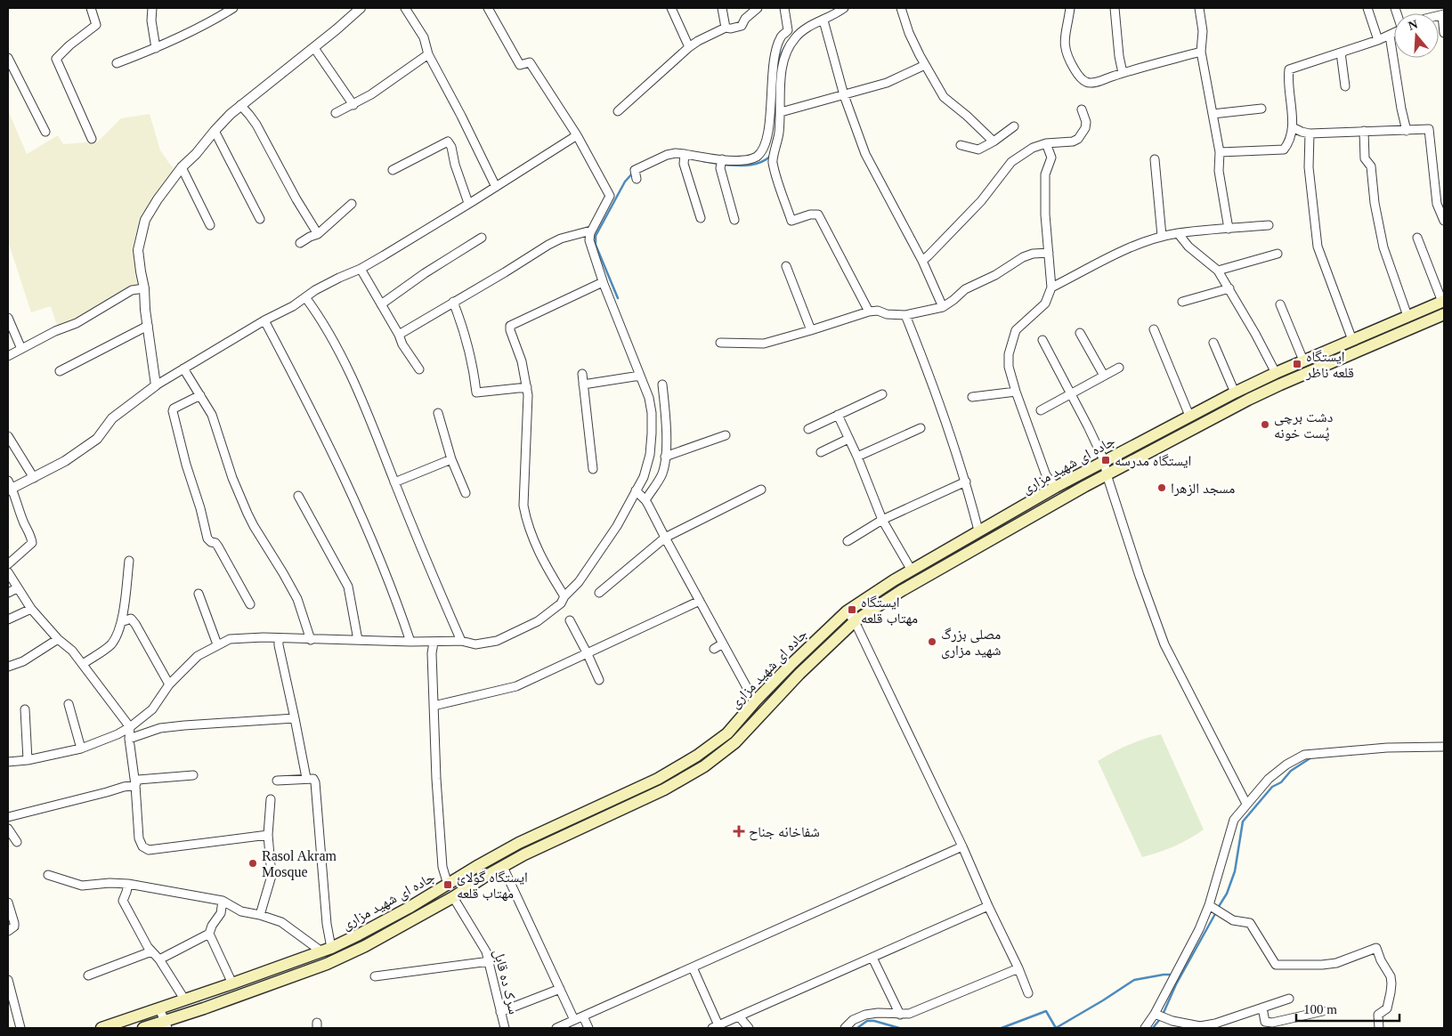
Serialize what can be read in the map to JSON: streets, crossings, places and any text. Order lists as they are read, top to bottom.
{
  "streets": {
    "main road": ["جاده ای شهید مزاری"],
    "street": ["سرک ده قابل"]
  },
  "crossings": [
    ["جاده ای شهید مزاری", "سرک ده قابل"]
  ],
  "places": {
    "transit": [
      "ایستگاه قلعه ناظر",
      "ایستگاه مدرسه",
      "ایستگاه مهتاب قلعه",
      "ایستگاه گولائ مهتاب قلعه"
    ],
    "other": [
      "دشت برچی پُست خونه",
      "مسجد الزهرا",
      "مصلی بزرگ شهید مزاری",
      "Rasol Akram Mosque"
    ],
    "health": ["شفاخانه جناح"]
  },
  "scale_bar": "100 m",
  "north": "top"
}
